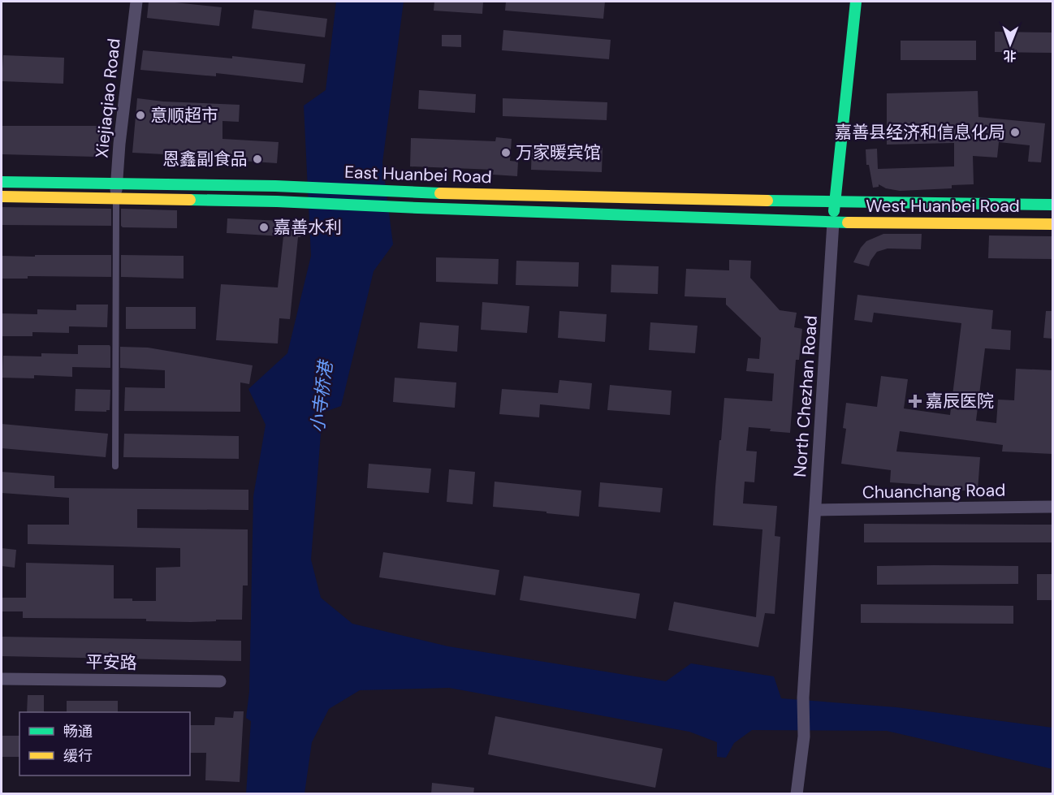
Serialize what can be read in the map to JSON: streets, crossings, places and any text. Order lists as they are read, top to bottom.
{
  "streets": {
    "street": [
      "Xiejiaqiao Road",
      "East Huanbei Road",
      "West Huanbei Road",
      "North Chezhan Road",
      "Chuanchang Road",
      "平安路"
    ]
  },
  "crossings": [
    ["Xiejiaqiao Road", "East Huanbei Road"],
    ["East Huanbei Road", "West Huanbei Road"],
    ["East Huanbei Road", "North Chezhan Road"],
    ["West Huanbei Road", "North Chezhan Road"],
    ["North Chezhan Road", "Chuanchang Road"]
  ],
  "water": ["小寺桥港"],
  "places": {
    "other": [
      "意顺超市",
      "嘉善县经济和信息化局",
      "万家暖宾馆",
      "恩鑫副食品",
      "嘉善水利"
    ],
    "health": ["嘉辰医院"]
  },
  "legend": ["畅通", "缓行"],
  "north": "bottom"
}
